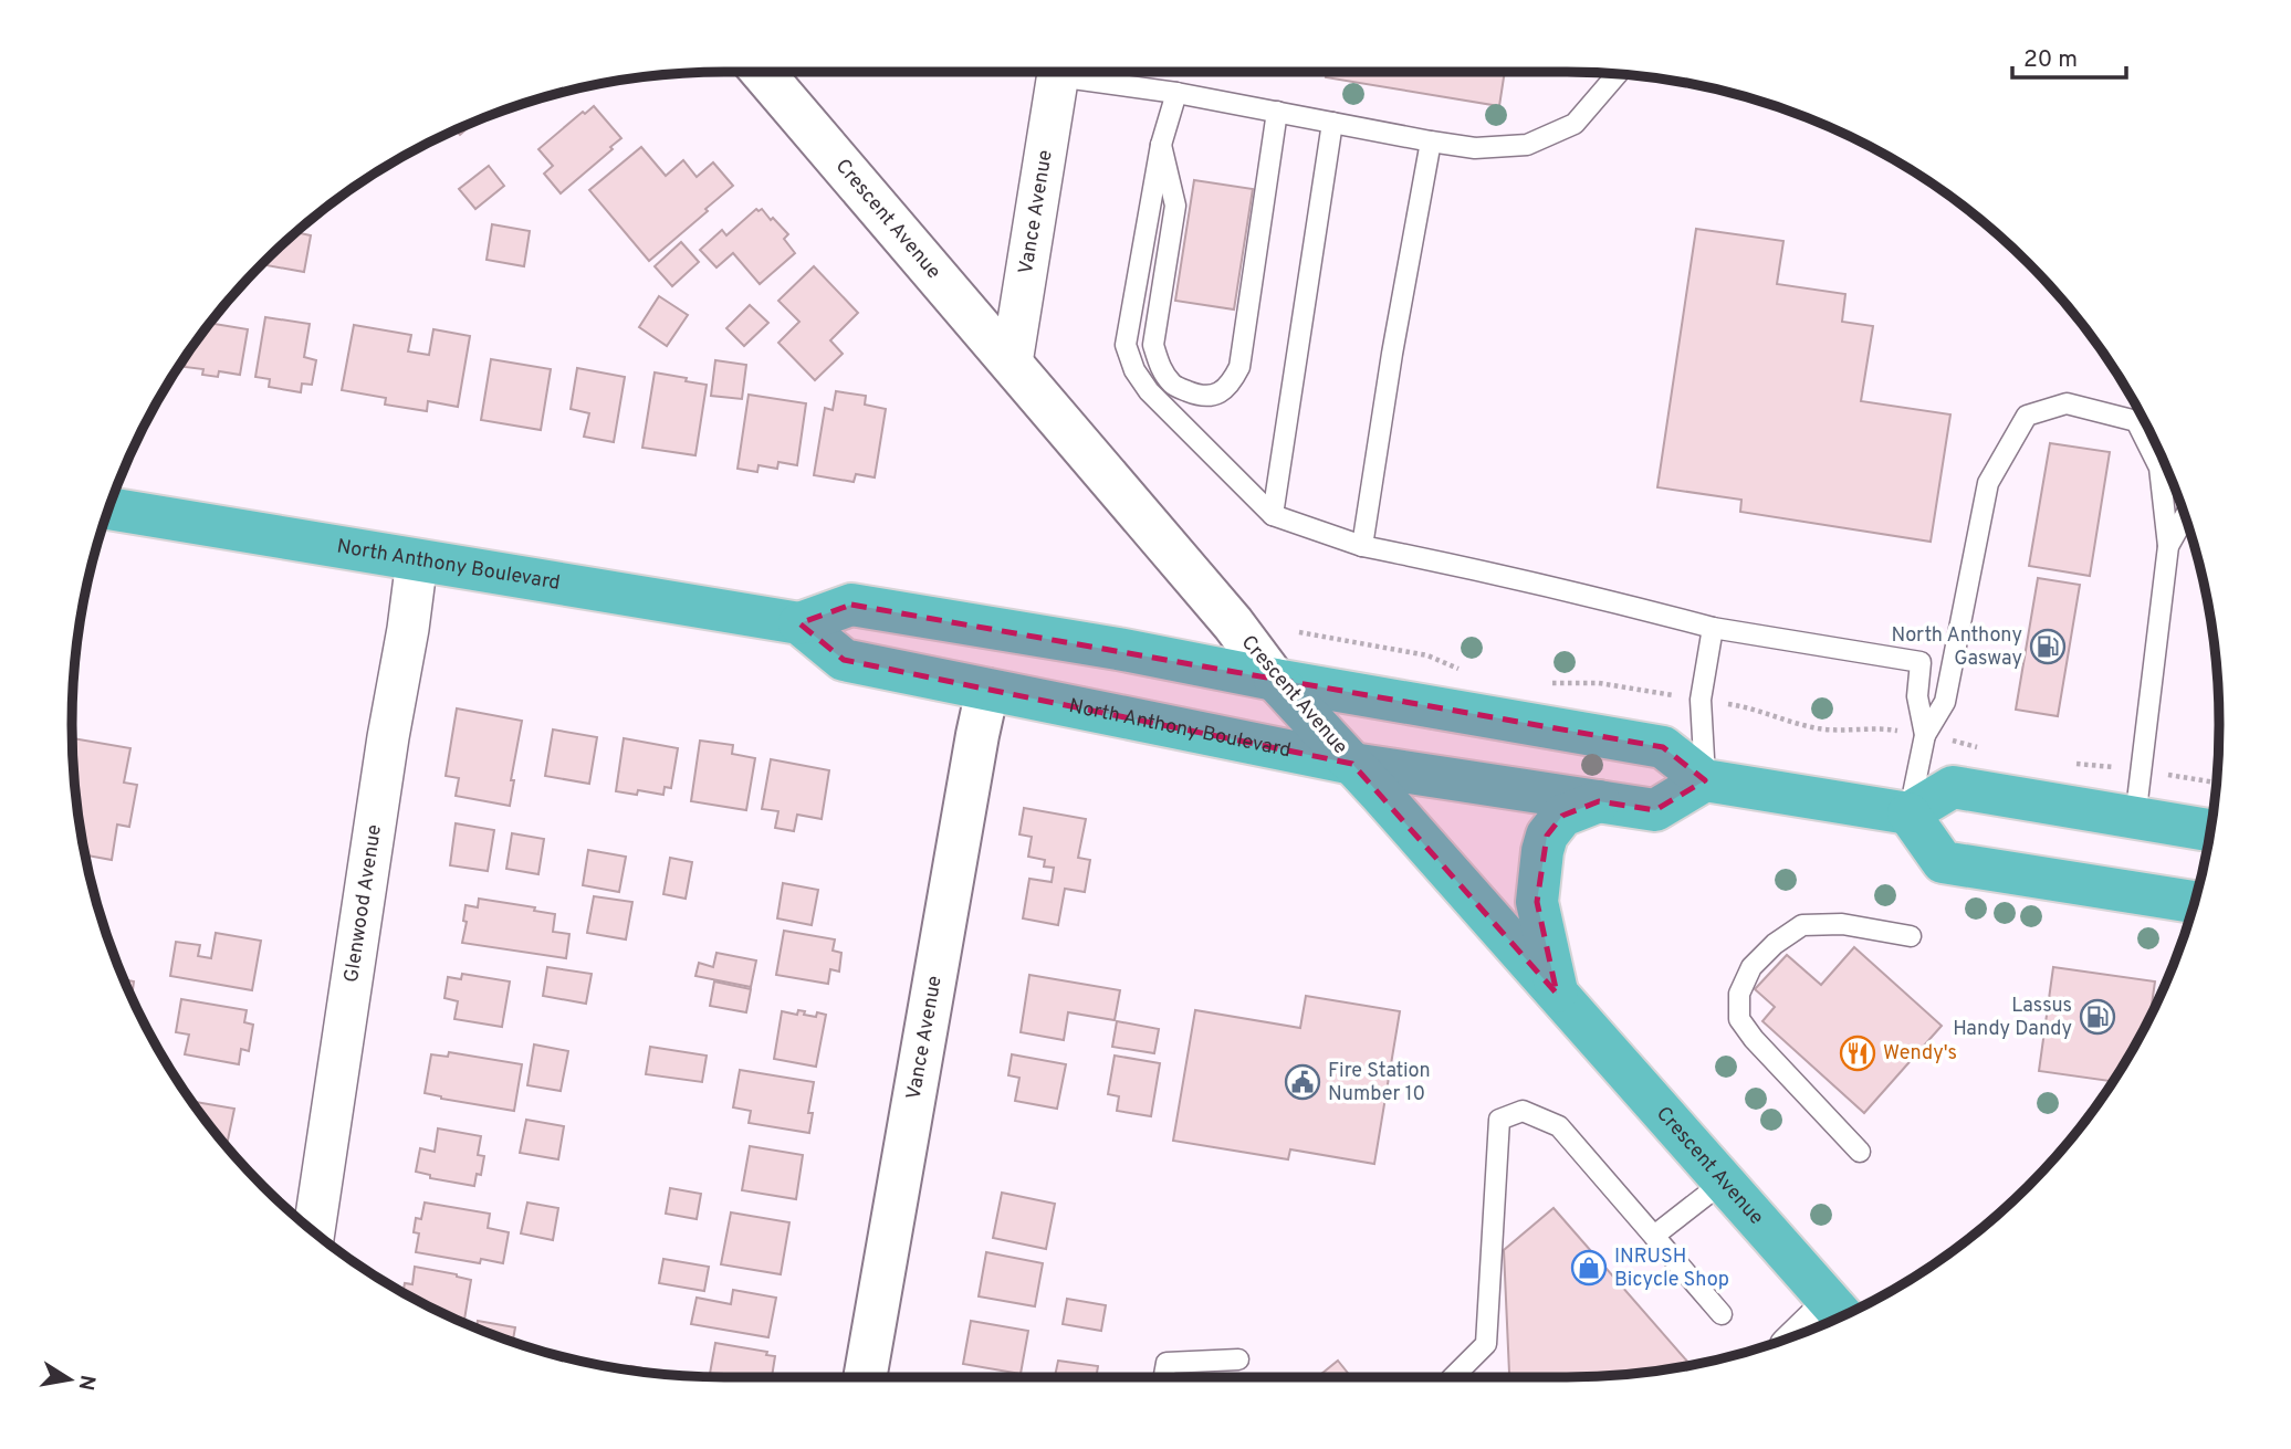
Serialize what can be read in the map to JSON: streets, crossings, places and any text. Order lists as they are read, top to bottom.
{
  "streets": {
    "main road": ["Vance Avenue", "Crescent Avenue", "North Anthony Boulevard"],
    "street": ["Glenwood Avenue"]
  },
  "crossings": [
    ["Vance Avenue", "Crescent Avenue"],
    ["Vance Avenue", "North Anthony Boulevard"],
    ["Crescent Avenue", "North Anthony Boulevard"],
    ["North Anthony Boulevard", "Glenwood Avenue"]
  ],
  "places": {
    "fuel station": ["North Anthony Gasway", "Lassus Handy Dandy"],
    "restaurant": ["Wendy's"],
    "public building": ["Fire Station Number 10"],
    "shop": ["INRUSH Bicycle Shop"]
  },
  "scale_bar": "20 m",
  "north": "right"
}
